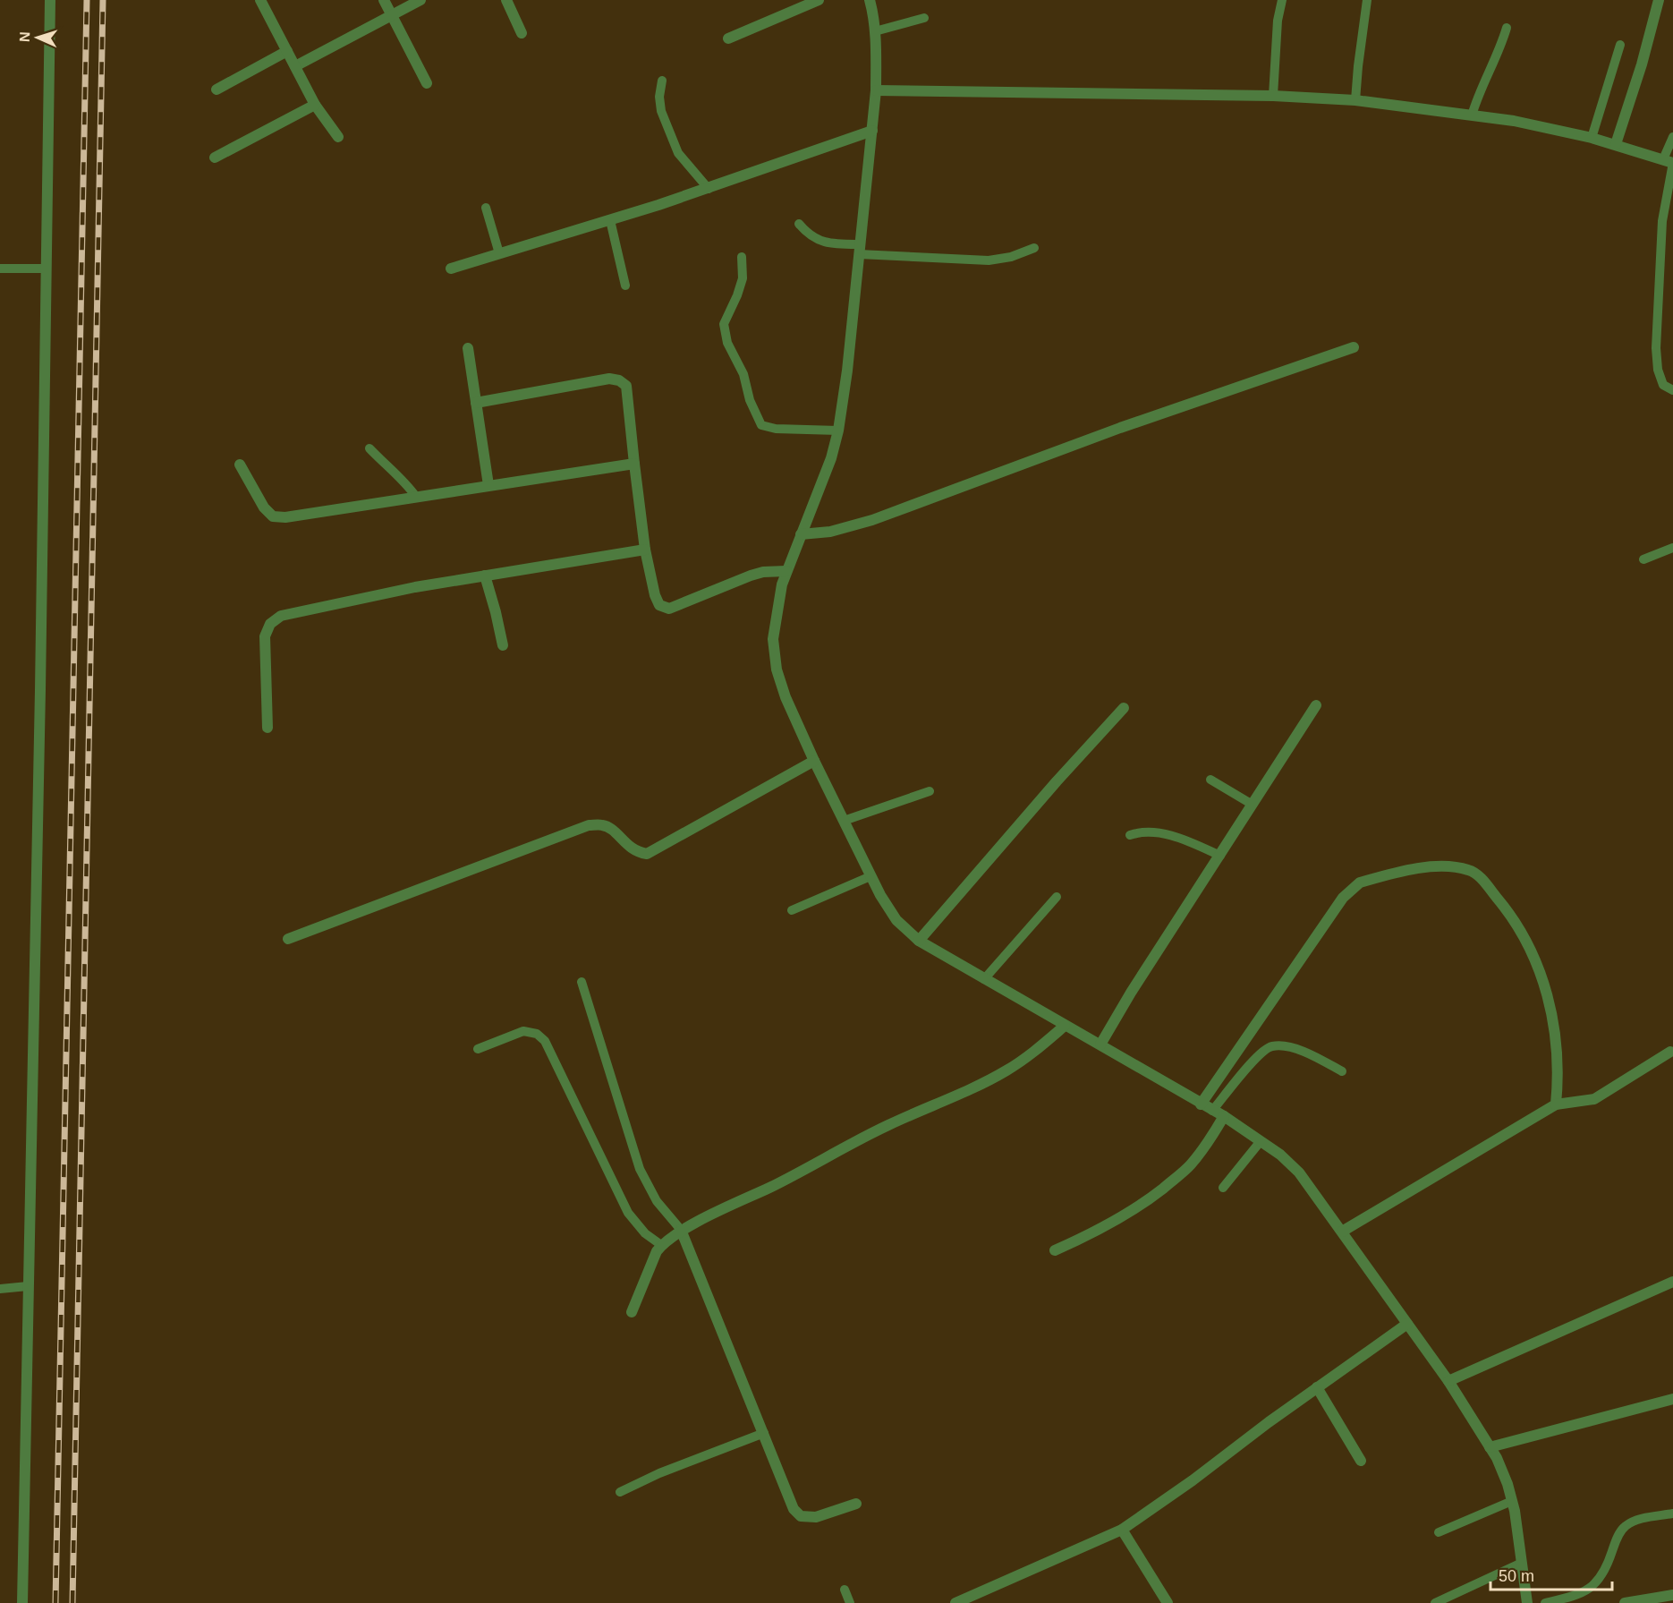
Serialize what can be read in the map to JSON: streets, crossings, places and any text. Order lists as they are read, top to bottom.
{
  "scale_bar": "50 m",
  "north": "left"
}
